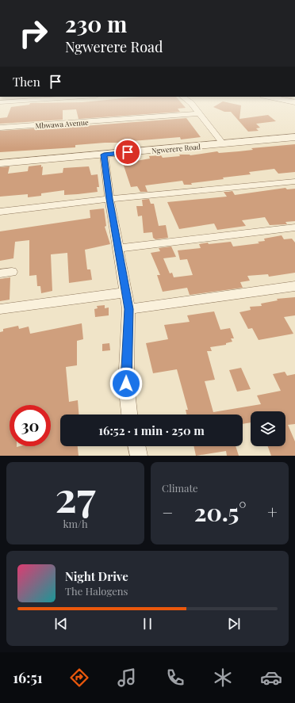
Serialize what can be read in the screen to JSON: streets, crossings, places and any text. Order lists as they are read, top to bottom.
{
  "streets": {
    "street": ["Mbwawa Avenue", "Ngwerere Road"]
  },
  "page": {
    "turn": ["230 m", "Ngwerere Road"],
    "then": "Then",
    "limit": "30",
    "trip": "16:52 · 1 min · 250 m",
    "tile": [
      ["27", "km/h"],
      "Climate"
    ],
    "heat": ["−", "20.5°", "+"],
    "song": ["Night Drive", "The Halogens"],
    "tabs": "16:51"
  }
}
